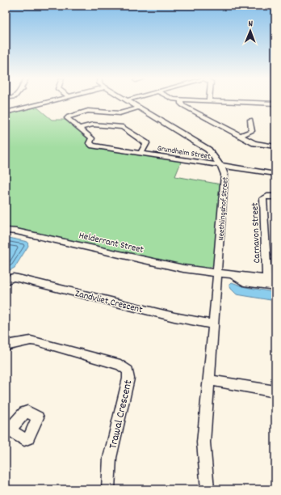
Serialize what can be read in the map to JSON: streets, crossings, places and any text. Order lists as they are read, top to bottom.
{
  "streets": {
    "street": [
      "Grundheim Street",
      "Neethlingshof Street",
      "Carnavon Street",
      "Helderrant Street",
      "Zandvliet Crescent",
      "Trawal Crescent"
    ]
  },
  "crossings": [
    ["Grundheim Street", "Neethlingshof Street"],
    ["Neethlingshof Street", "Helderrant Street"],
    ["Neethlingshof Street", "Zandvliet Crescent"]
  ],
  "north": "top"
}
